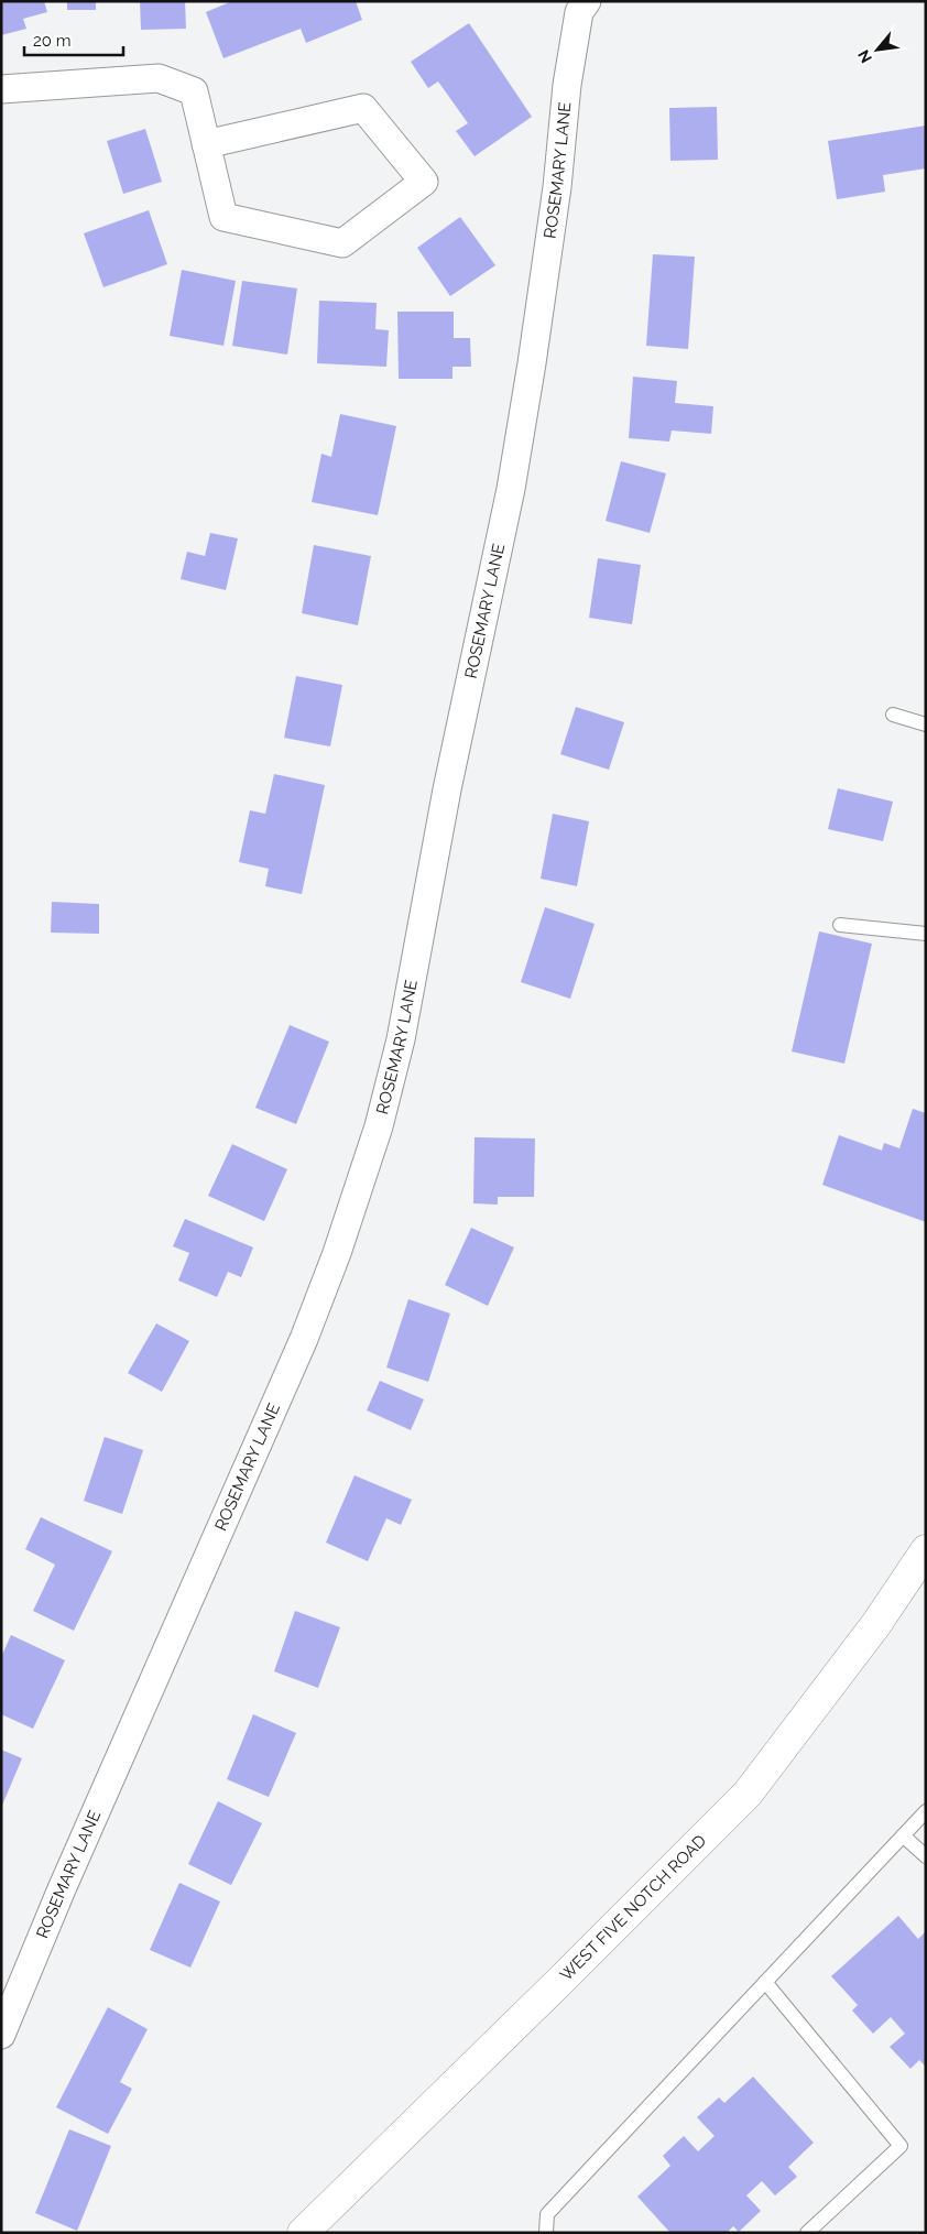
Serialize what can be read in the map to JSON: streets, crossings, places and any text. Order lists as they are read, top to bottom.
{
  "streets": {
    "street": ["ROSEMARY LANE", "WEST FIVE NOTCH ROAD"]
  },
  "scale_bar": "20 m",
  "north": "bottom left"
}
